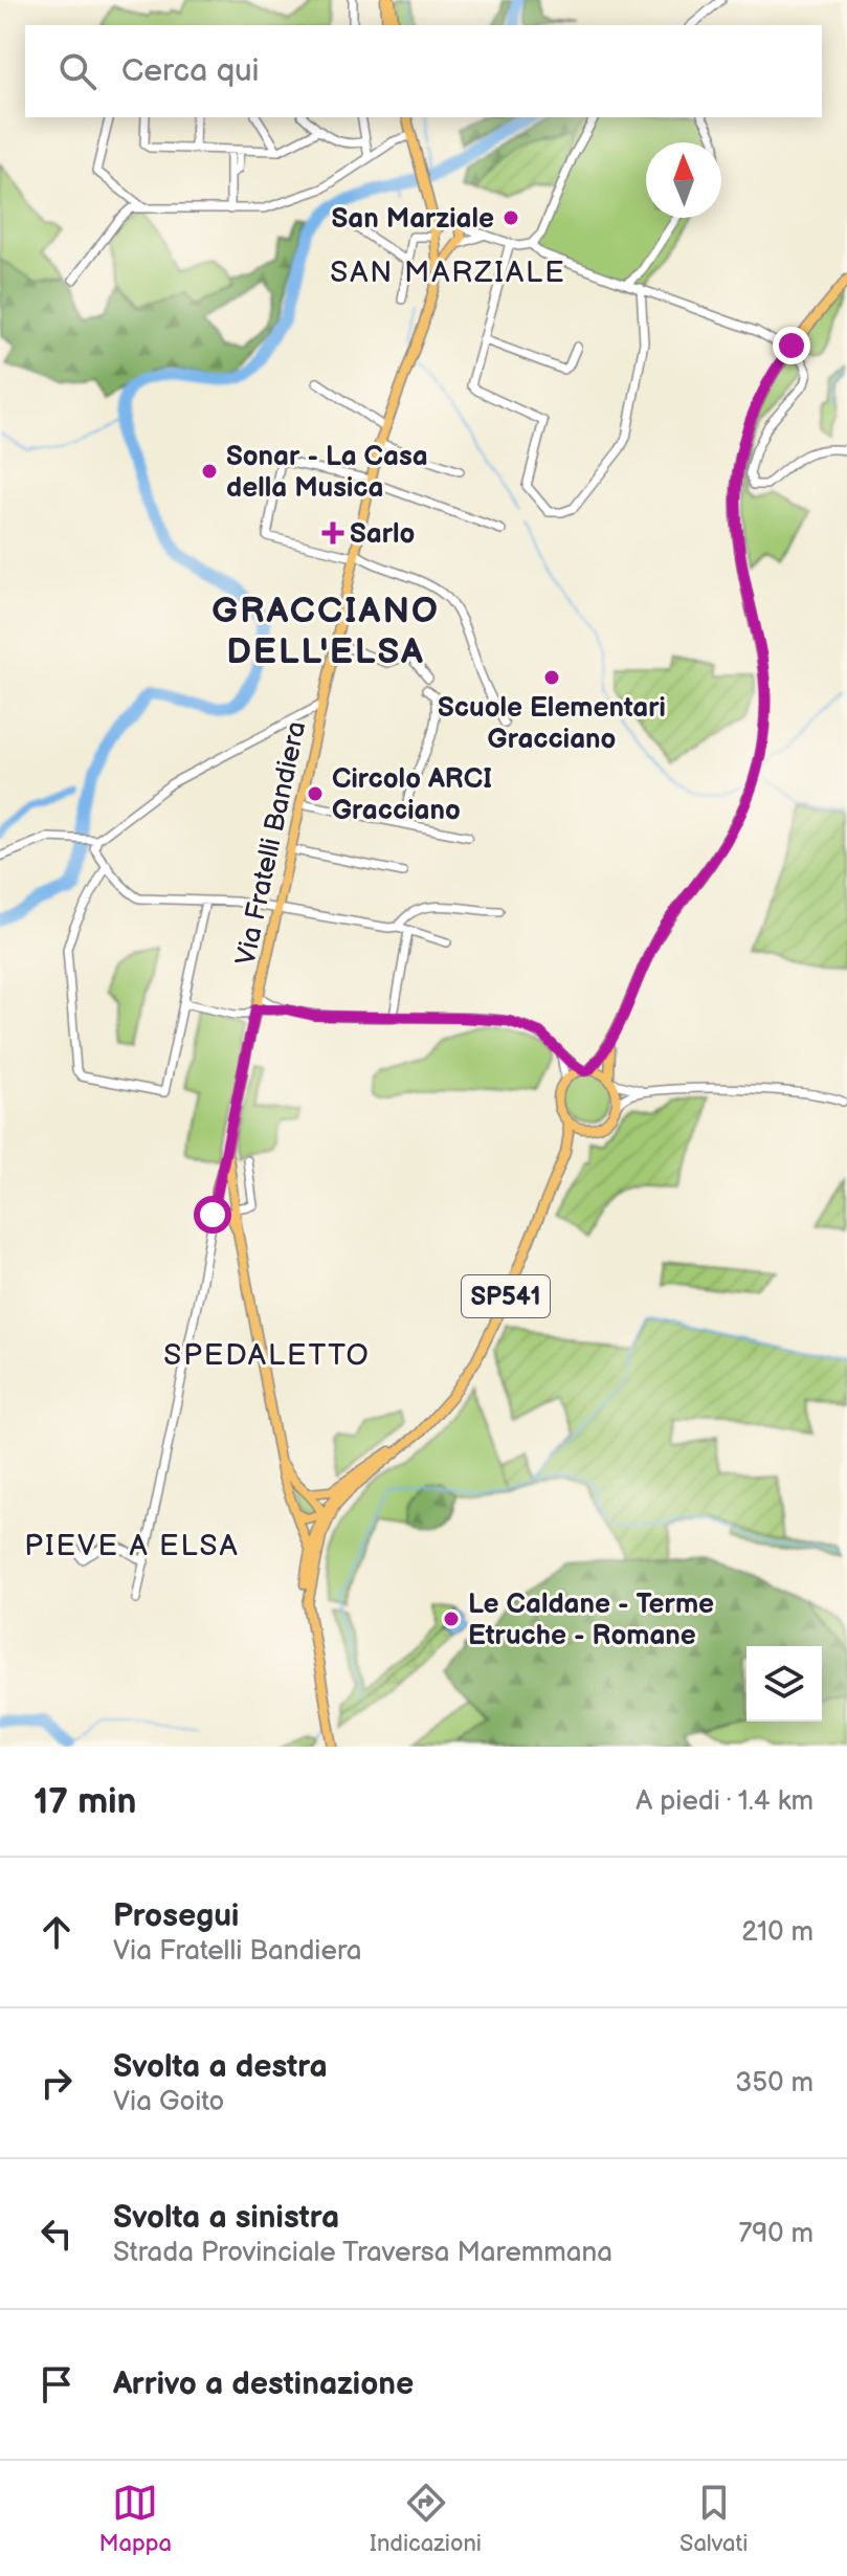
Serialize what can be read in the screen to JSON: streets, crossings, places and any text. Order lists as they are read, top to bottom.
{
  "streets": {
    "main road": ["Via Fratelli Bandiera", "SP541"]
  },
  "crossings": [
    ["Via Fratelli Bandiera", "SP541"]
  ],
  "districts": [
    "SAN MARZIALE",
    "GRACCIANO DELL'ELSA",
    "SPEDALETTO",
    "PIEVE A ELSA"
  ],
  "places": {
    "other": [
      "San Marziale",
      "Sonar - La Casa della Musica",
      "Scuole Elementari Gracciano",
      "Circolo ARCI Gracciano",
      "Le Caldane - Terme Etruche - Romane"
    ],
    "health": ["Sarlo"]
  },
  "north": "top",
  "page": {
    "search": "Cerca qui",
    "heading": ["17 min", "A piedi · 1.4 km"],
    "list": [
      ["Prosegui", "Via Fratelli Bandiera", "210 m"],
      ["Svolta a destra", "Via Goito", "350 m"],
      ["Svolta a sinistra", "Strada Provinciale Traversa Maremmana", "790 m"],
      "Arrivo a destinazione"
    ],
    "nav": ["Mappa", "Indicazioni", "Salvati"]
  }
}
